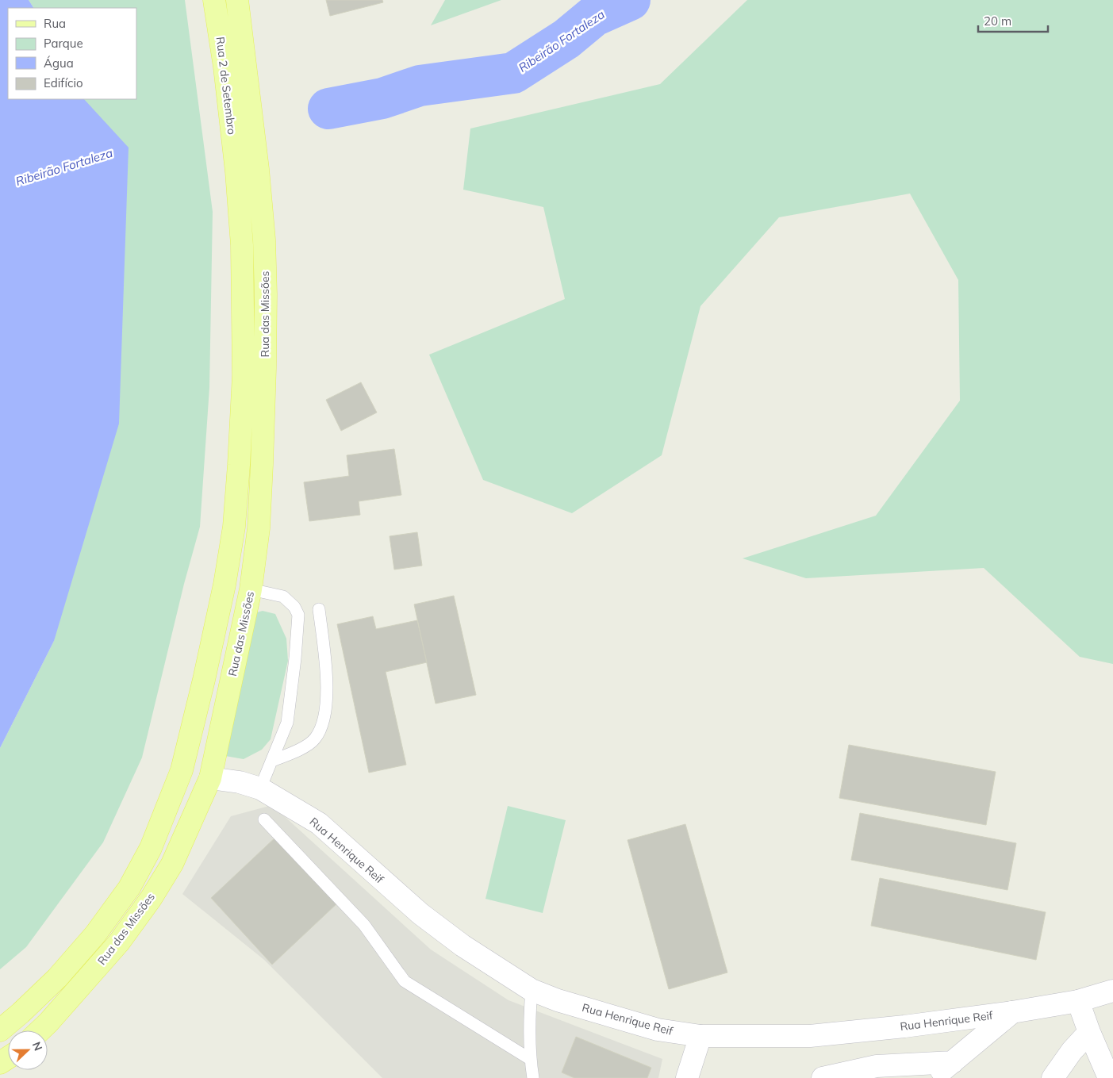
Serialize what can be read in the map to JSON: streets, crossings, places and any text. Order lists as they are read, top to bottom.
{
  "streets": {
    "main road": ["Rua 2 de Setembro", "Rua das Missões"],
    "street": ["Rua Henrique Reif"]
  },
  "crossings": [
    ["Rua 2 de Setembro", "Rua das Missões"],
    ["Rua das Missões", "Rua Henrique Reif"]
  ],
  "water": ["Ribeirão Fortaleza"],
  "legend": [
    "Rua",
    "Parque",
    "Água",
    "Edifício"
  ],
  "scale_bar": "20 m",
  "north": "right"
}
